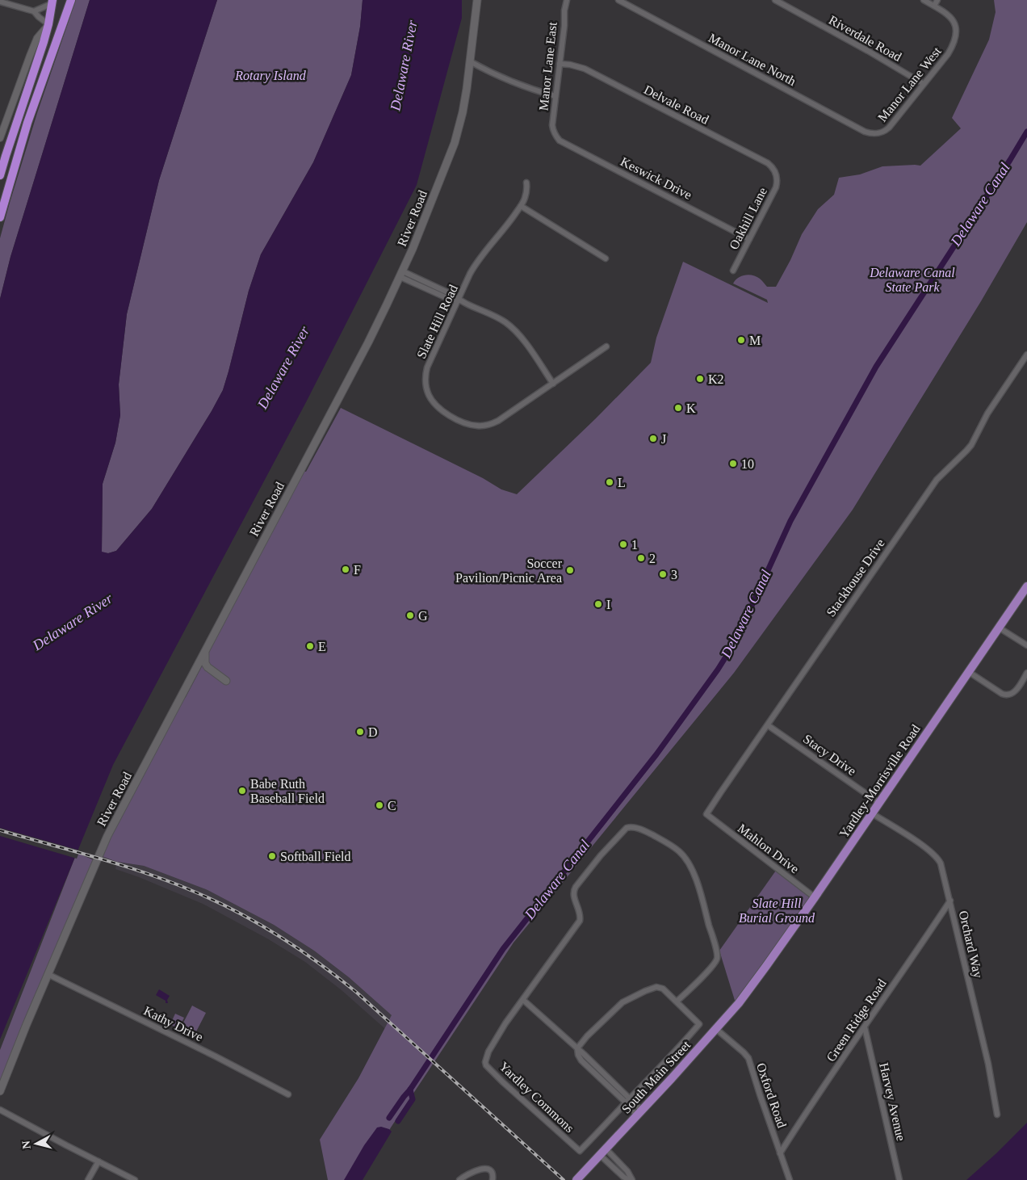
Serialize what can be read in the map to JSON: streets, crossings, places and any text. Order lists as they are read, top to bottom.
{
  "streets": {
    "main road": ["River Road", "Yardley-Morrisville Road", "South Main Street"],
    "street": [
      "Riverdale Road",
      "Manor Lane North",
      "Manor Lane East",
      "Manor Lane West",
      "Delvale Road",
      "Keswick Drive",
      "Oakhill Lane",
      "Slate Hill Road",
      "Stackhouse Drive",
      "Stacy Drive",
      "Mahlon Drive",
      "Orchard Way",
      "Green Ridge Road",
      "Kathy Drive",
      "Oxford Road",
      "Yardley Commons",
      "Harvey Avenue"
    ]
  },
  "crossings": [
    ["Riverdale Road", "Manor Lane West"],
    ["Manor Lane North", "Manor Lane West"],
    ["Manor Lane East", "Delvale Road"],
    ["Manor Lane East", "Keswick Drive"],
    ["Delvale Road", "Oakhill Lane"],
    ["Keswick Drive", "Oakhill Lane"],
    ["River Road", "Kathy Drive"],
    ["Stackhouse Drive", "Stacy Drive"],
    ["Stackhouse Drive", "Mahlon Drive"],
    ["Stacy Drive", "Yardley-Morrisville Road"],
    ["Yardley-Morrisville Road", "Mahlon Drive"],
    ["Yardley-Morrisville Road", "Orchard Way"],
    ["Yardley-Morrisville Road", "South Main Street"],
    ["Orchard Way", "Green Ridge Road"],
    ["Green Ridge Road", "Oxford Road"],
    ["Green Ridge Road", "Harvey Avenue"],
    ["South Main Street", "Oxford Road"]
  ],
  "water": ["Delaware River", "Delaware Canal"],
  "parks": ["Rotary Island", "Delaware Canal State Park", "Slate Hill Burial Ground"],
  "places": [
    "M",
    "K2",
    "K",
    "J",
    "10",
    "L",
    "1",
    "2",
    "F",
    "Soccer Pavilion/Picnic Area",
    "3",
    "I",
    "G",
    "E",
    "D",
    "Babe Ruth Baseball Field",
    "C",
    "Softball Field"
  ],
  "north": "left"
}
